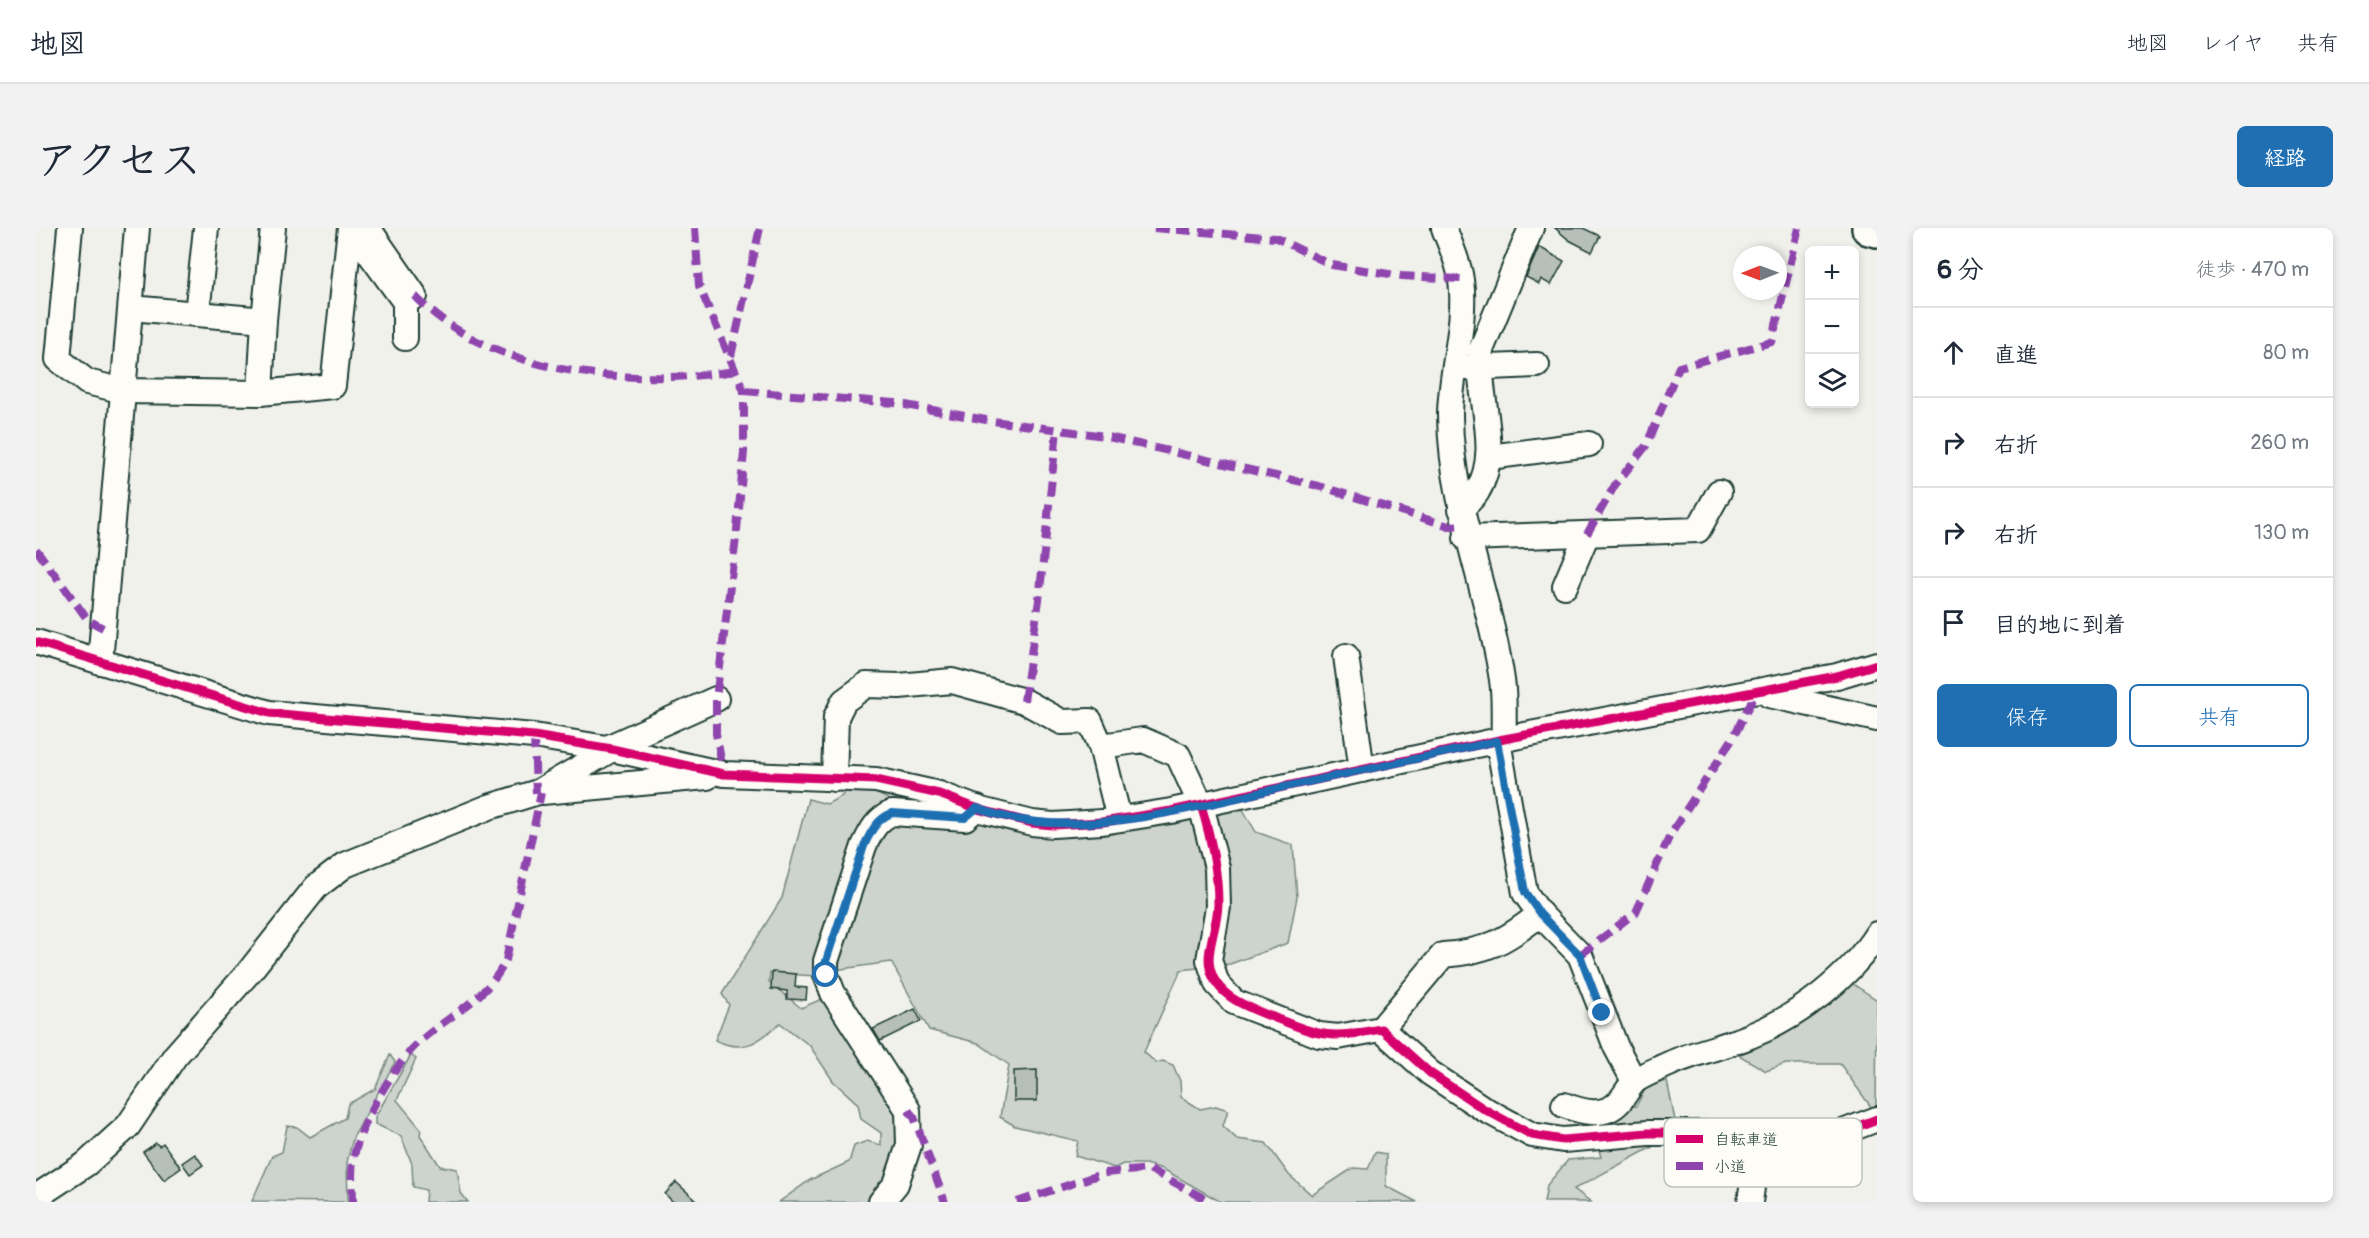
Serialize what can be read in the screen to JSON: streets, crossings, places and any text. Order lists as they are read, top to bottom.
{
  "legend": ["自転車道", "小道"],
  "north": "left",
  "page": {
    "header": "地図",
    "nav": ["地図", "レイヤ", "共有"],
    "title": "アクセス",
    "buttons": [
      "経路",
      ["保存", "共有"]
    ],
    "heading": ["6 分", "徒歩 · 470 m"],
    "map_buttons": ["+", "−"],
    "list": [
      ["直進", "80 m"],
      ["右折", "260 m"],
      ["右折", "130 m"],
      "目的地に到着"
    ]
  }
}
